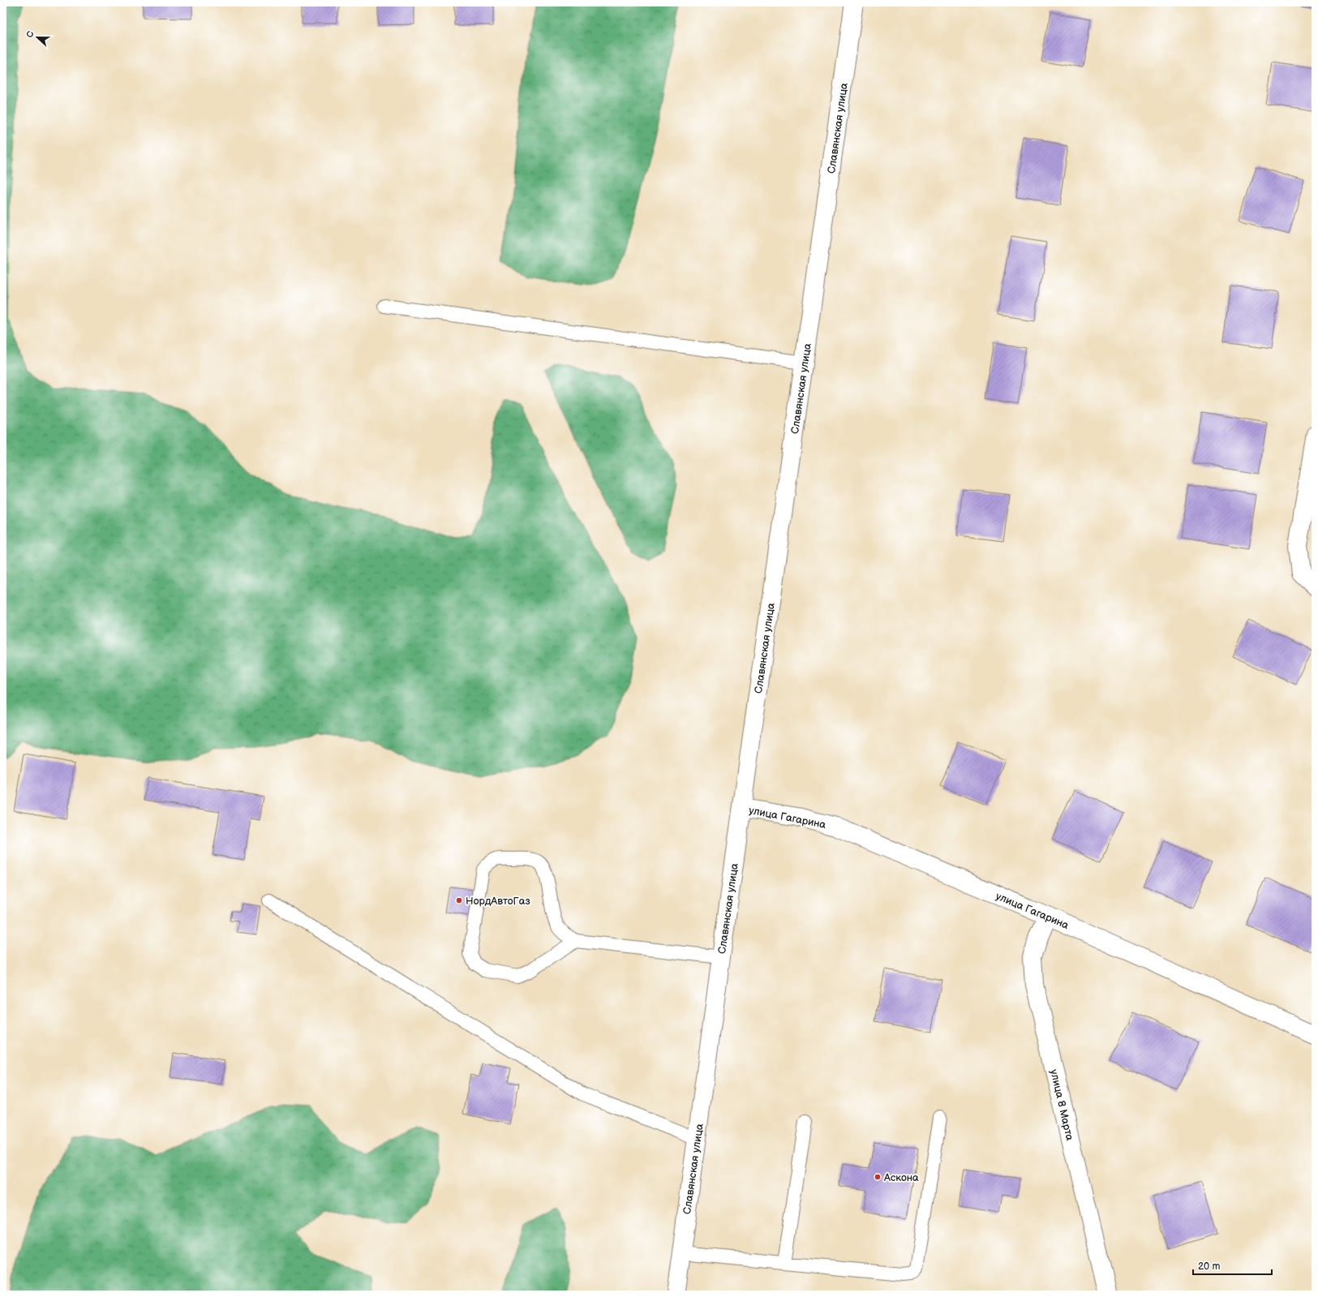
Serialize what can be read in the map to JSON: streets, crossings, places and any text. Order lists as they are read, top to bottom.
{
  "streets": {
    "street": ["Славянская улица", "улица Гагарина", "улица 8 Марта"]
  },
  "crossings": [
    ["Славянская улица", "улица Гагарина"],
    ["улица Гагарина", "улица 8 Марта"]
  ],
  "places": ["НордАвтоГаз", "Аскона"],
  "scale_bar": "20 m",
  "north": "left"
}
